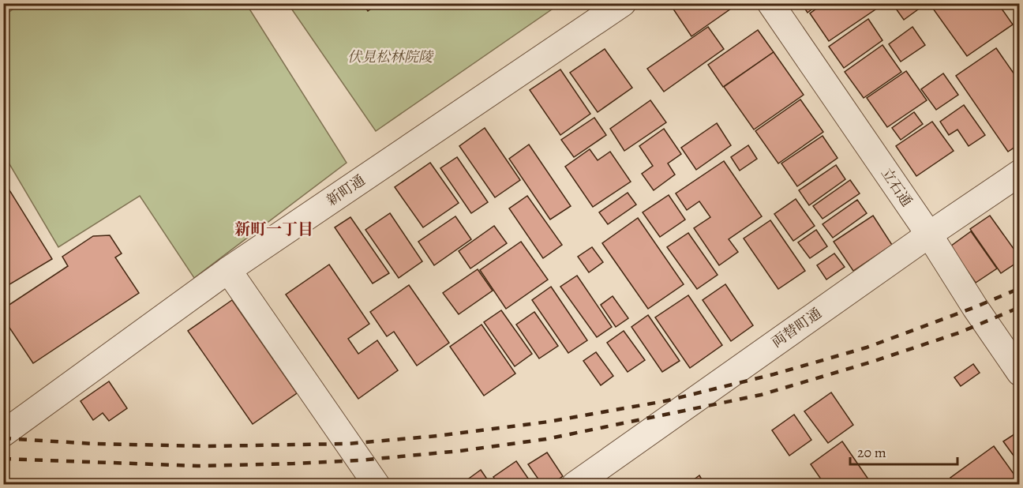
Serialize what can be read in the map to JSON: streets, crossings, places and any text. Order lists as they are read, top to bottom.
{
  "streets": {
    "street": ["立石通", "新町通", "両替町通"]
  },
  "crossings": [
    ["立石通", "両替町通"]
  ],
  "districts": ["新町一丁目"],
  "parks": ["伏見松林院陵"],
  "scale_bar": "20 m"
}
